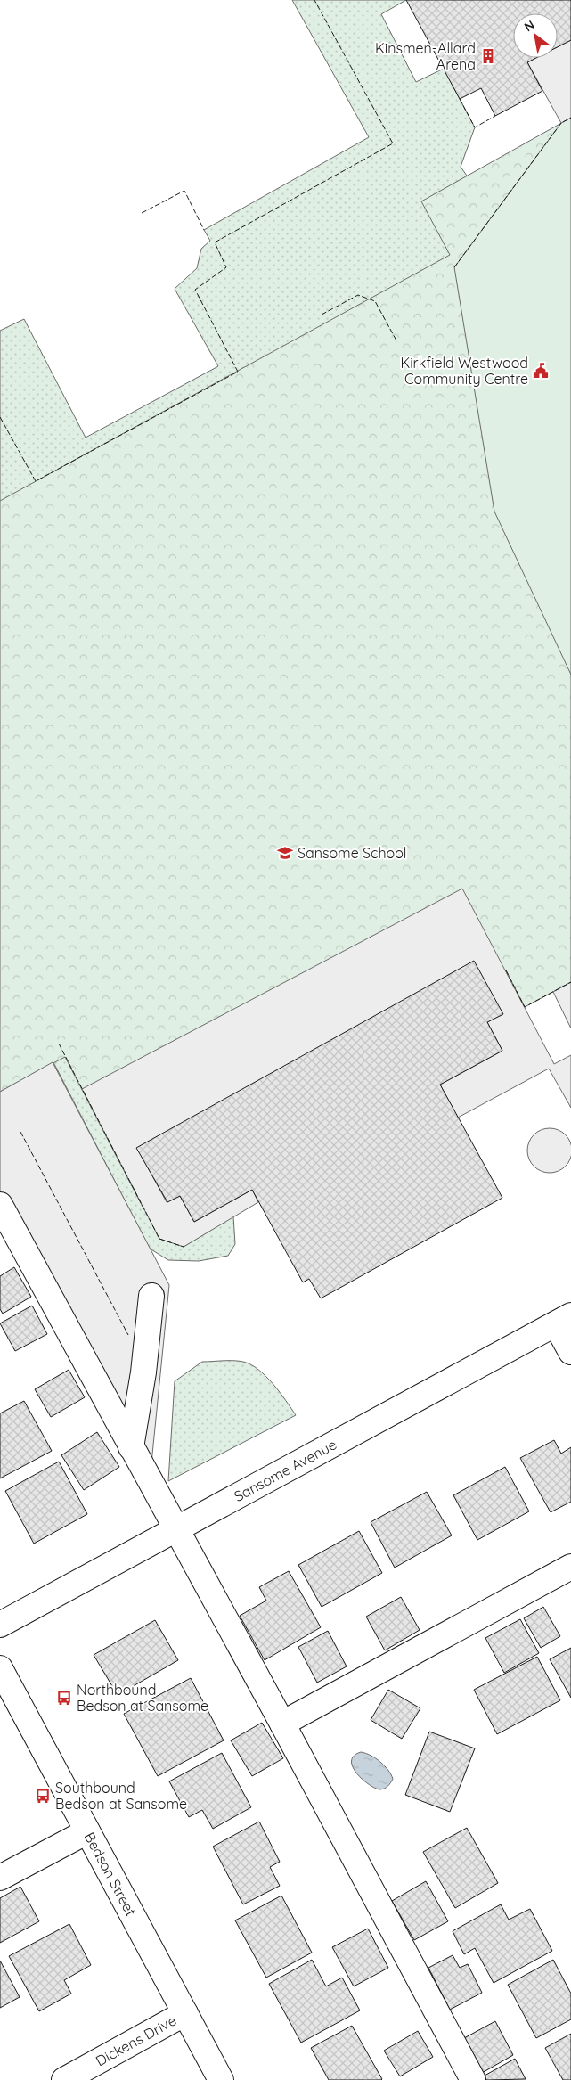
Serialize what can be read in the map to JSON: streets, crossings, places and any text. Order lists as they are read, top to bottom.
{
  "streets": {
    "street": ["Sansome Avenue", "Bedson Street", "Dickens Drive"]
  },
  "crossings": [
    ["Bedson Street", "Dickens Drive"]
  ],
  "places": {
    "building": ["Kinsmen-Allard Arena"],
    "public building": ["Kirkfield Westwood Community Centre"],
    "school or university": ["Sansome School"],
    "bus stop": ["Northbound Bedson at Sansome", "Southbound Bedson at Sansome"]
  },
  "north": "top left"
}
